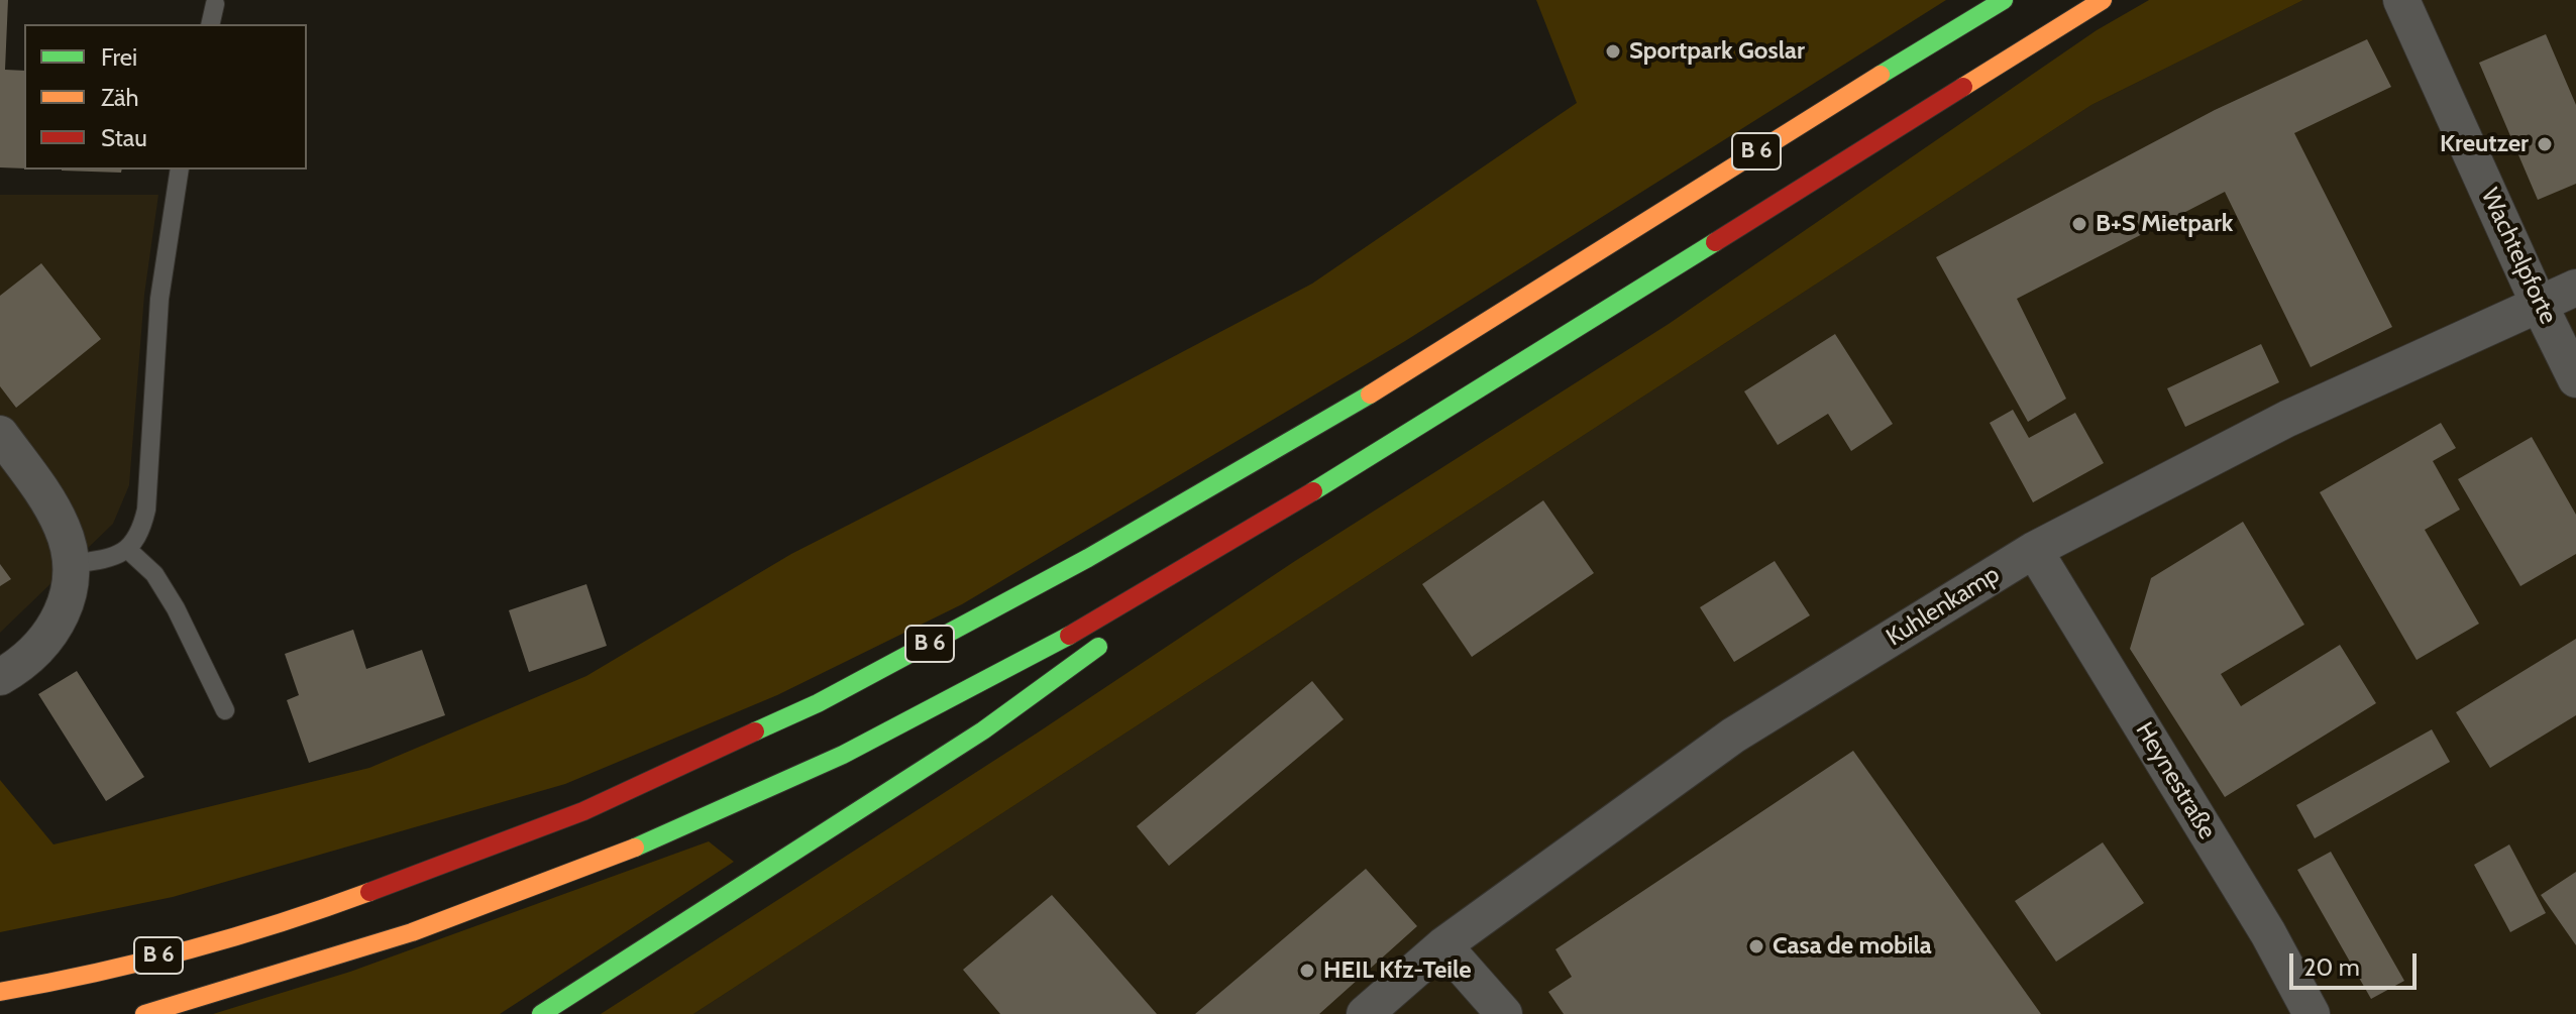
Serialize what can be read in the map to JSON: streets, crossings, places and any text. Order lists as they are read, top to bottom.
{
  "streets": {
    "highway": ["B 6"],
    "street": ["Wachtelpforte", "Kuhlenkamp", "Heynestraße"]
  },
  "crossings": [
    ["Wachtelpforte", "Kuhlenkamp"],
    ["Kuhlenkamp", "Heynestraße"]
  ],
  "places": [
    "Sportpark Goslar",
    "Kreutzer",
    "B+S Mietpark",
    "Casa de mobila",
    "HEIL Kfz-Teile"
  ],
  "legend": ["Frei", "Zäh", "Stau"],
  "scale_bar": "20 m"
}
